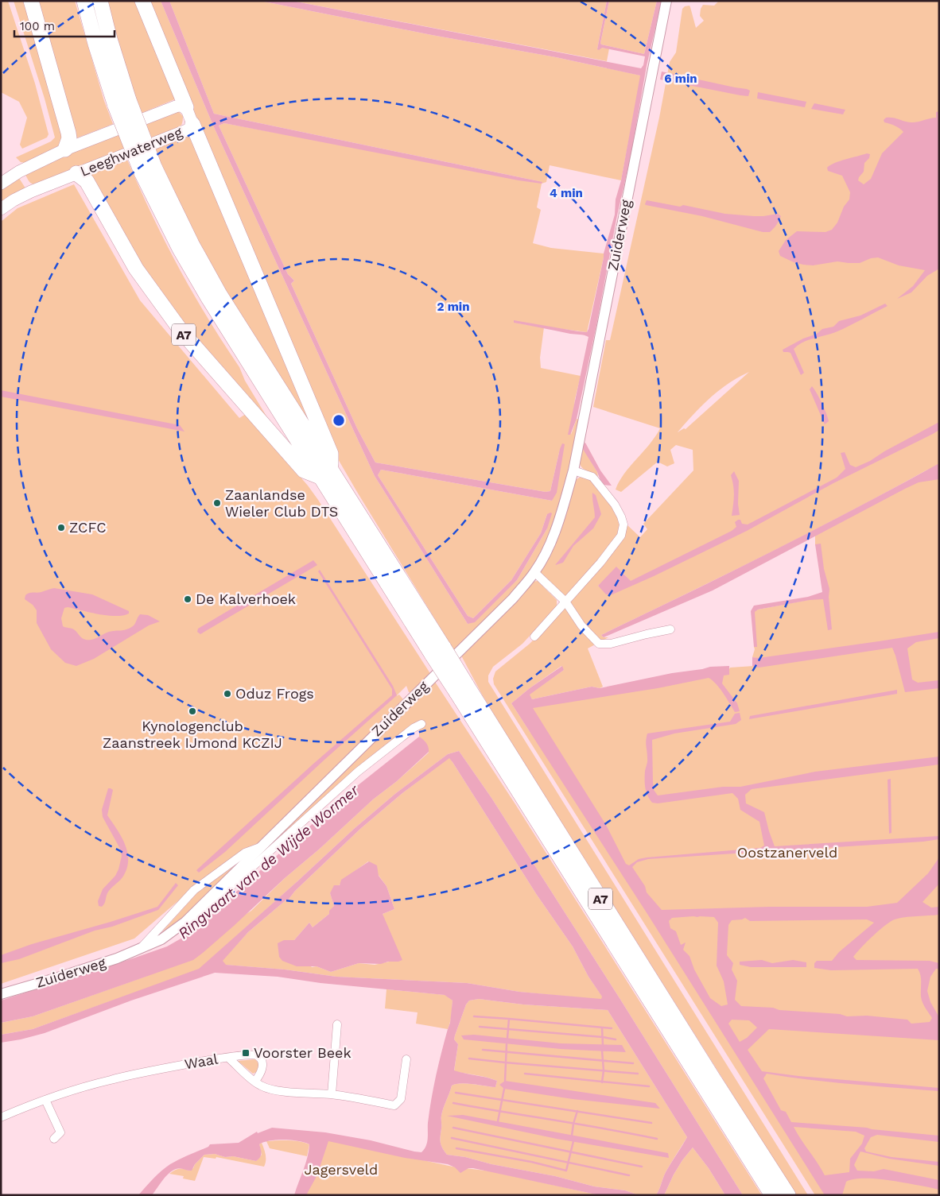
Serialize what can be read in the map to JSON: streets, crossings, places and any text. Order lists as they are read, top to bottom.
{
  "streets": {
    "highway": ["A7"],
    "main road": ["Leeghwaterweg"],
    "street": ["Zuiderweg", "Waal"]
  },
  "crossings": [
    ["Leeghwaterweg", "A7"]
  ],
  "water": ["Ringvaart van de Wijde Wormer"],
  "parks": ["Oostzanerveld", "Jagersveld"],
  "places": {
    "other": [
      "Zaanlandse Wieler Club DTS",
      "ZCFC",
      "De Kalverhoek",
      "Oduz Frogs",
      "Kynologenclub Zaanstreek IJmond KCZIJ"
    ],
    "transit": ["Voorster Beek"]
  },
  "scale_bar": "100 m",
  "rings": ["6 min", "4 min", "2 min"]
}
